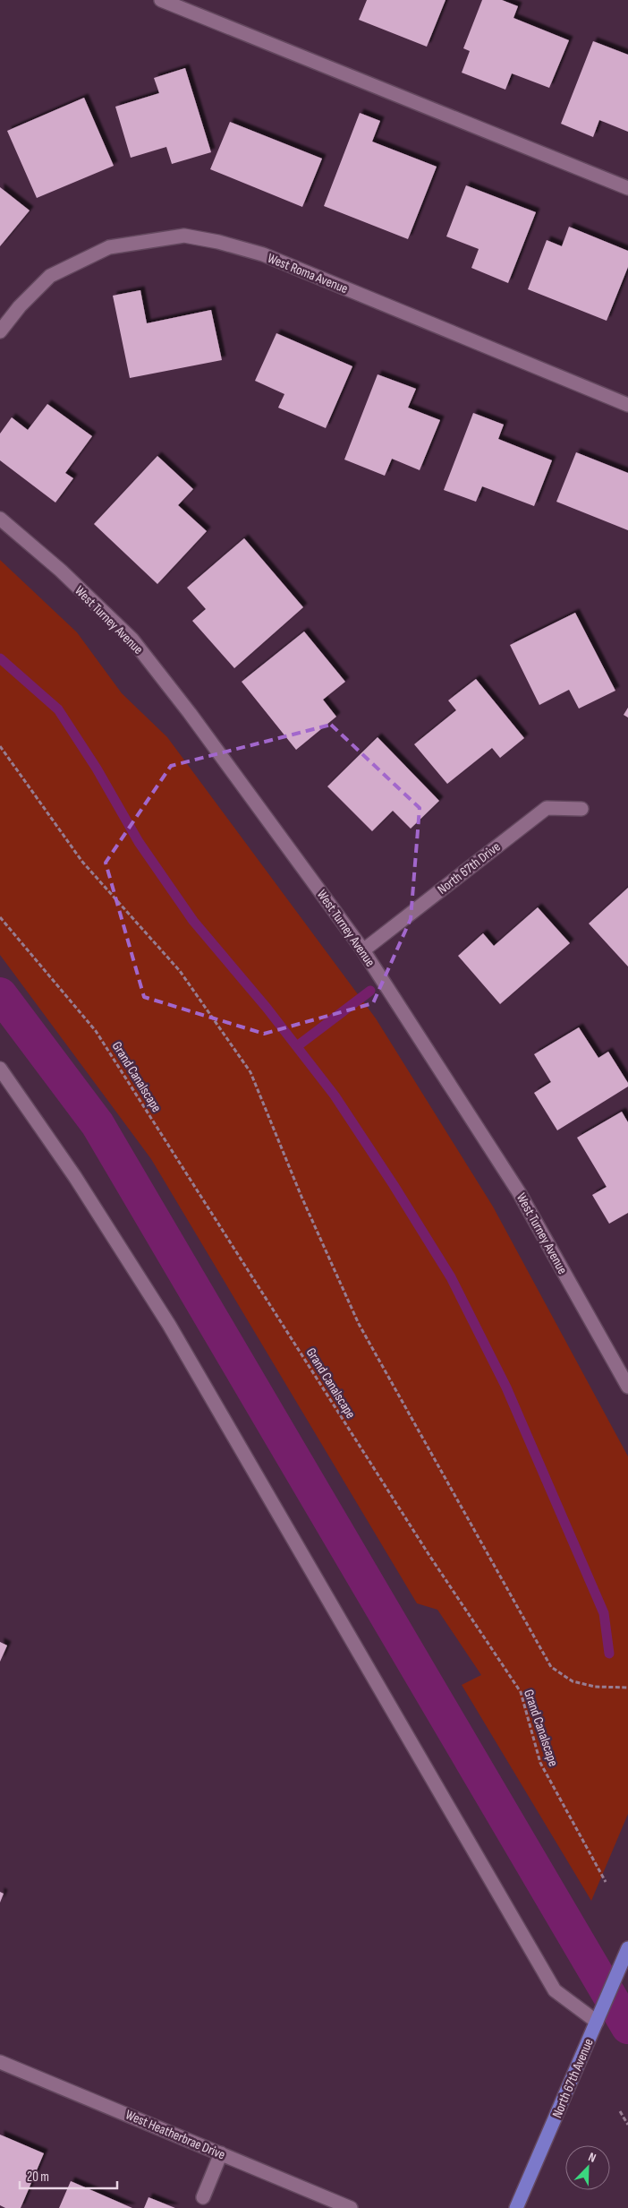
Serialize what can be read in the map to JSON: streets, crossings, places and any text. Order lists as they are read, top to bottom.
{
  "streets": {
    "main road": ["North 67th Avenue"],
    "street": [
      "West Roma Avenue",
      "West Turney Avenue",
      "North 67th Drive",
      "West Heatherbrae Drive"
    ],
    "path": ["Grand Canalscape"]
  },
  "crossings": [
    ["West Turney Avenue", "North 67th Drive"]
  ],
  "scale_bar": "20 m",
  "north": "top right"
}
